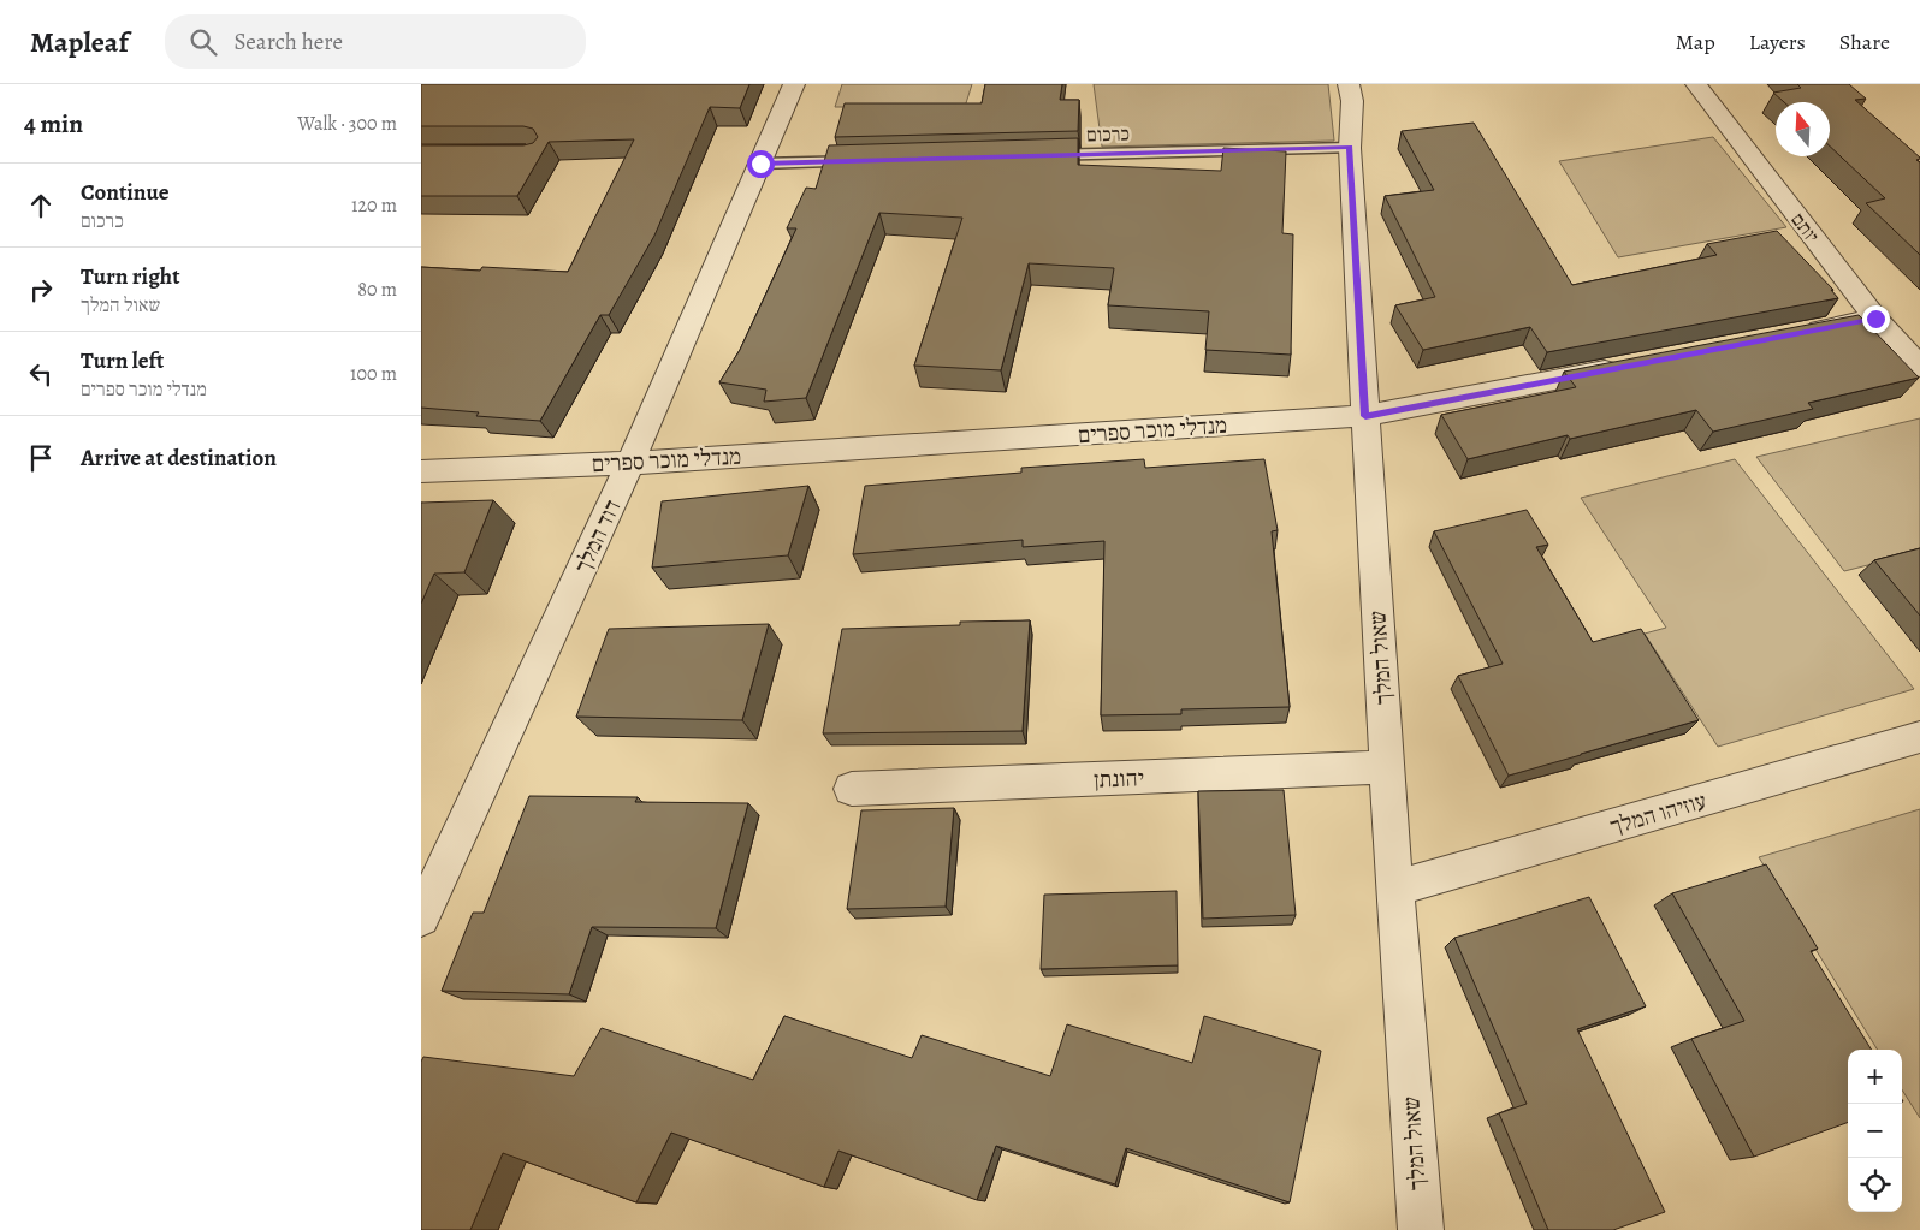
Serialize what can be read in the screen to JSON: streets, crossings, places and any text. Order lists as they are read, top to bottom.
{
  "streets": {
    "street": [
      "יותם",
      "מנדלי מוכר ספרים",
      "דוד המלך",
      "שאול המלך",
      "יהונתן",
      "עוזיהו המלך"
    ],
    "lane": ["כרכום"]
  },
  "crossings": [
    ["כרכום", "שאול המלך"],
    ["מנדלי מוכר ספרים", "דוד המלך"],
    ["מנדלי מוכר ספרים", "שאול המלך"],
    ["שאול המלך", "יהונתן"],
    ["שאול המלך", "עוזיהו המלך"]
  ],
  "north": "top",
  "page": {
    "header": "Mapleaf",
    "search": "Search here",
    "nav": ["Map", "Layers", "Share"],
    "heading": ["4 min", "Walk · 300 m"],
    "list": [
      ["Continue", "כרכום", "120 m"],
      ["Turn right", "שאול המלך", "80 m"],
      ["Turn left", "מנדלי מוכר ספרים", "100 m"],
      "Arrive at destination"
    ],
    "map_buttons": ["+", "−"]
  }
}
